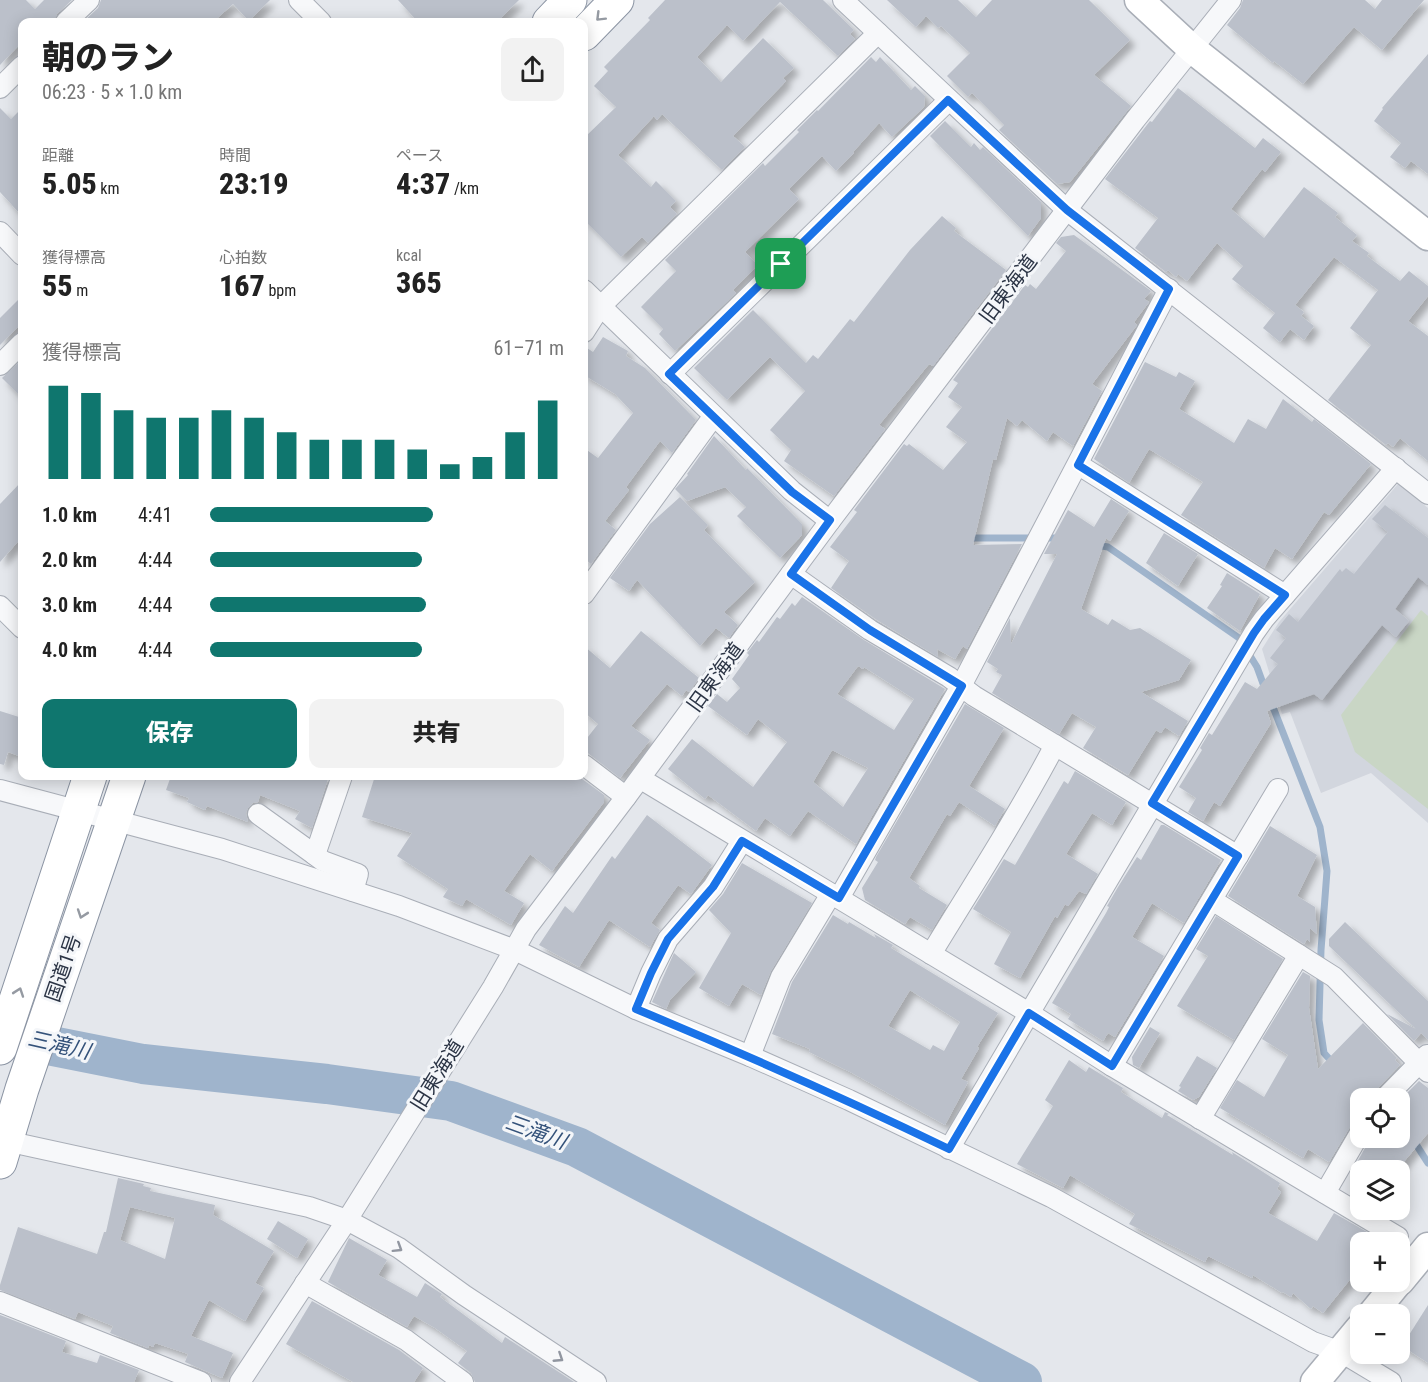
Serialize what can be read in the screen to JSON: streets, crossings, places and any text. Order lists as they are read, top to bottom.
{
  "streets": {
    "highway": ["国道1号"],
    "street": ["旧東海道"]
  },
  "water": ["三滝川"],
  "page": {
    "heading": ["朝のラン", "06:23 · 5 × 1.0 km"],
    "stats": [
      ["距離", "5.05 km"],
      ["時間", "23:19"],
      ["ペース", "4:37 /km"],
      ["獲得標高", "55 m"],
      ["心拍数", "167 bpm"],
      ["kcal", "365"]
    ],
    "chart": ["獲得標高", "61–71 m"],
    "list": [
      {
        "name": "1.0 km",
        "note": "4:41"
      },
      {
        "name": "2.0 km",
        "note": "4:44"
      },
      {
        "name": "3.0 km",
        "note": "4:44"
      },
      {
        "name": "4.0 km",
        "note": "4:44"
      }
    ],
    "buttons": ["保存", "共有"],
    "map_buttons": ["+", "−"]
  }
}
